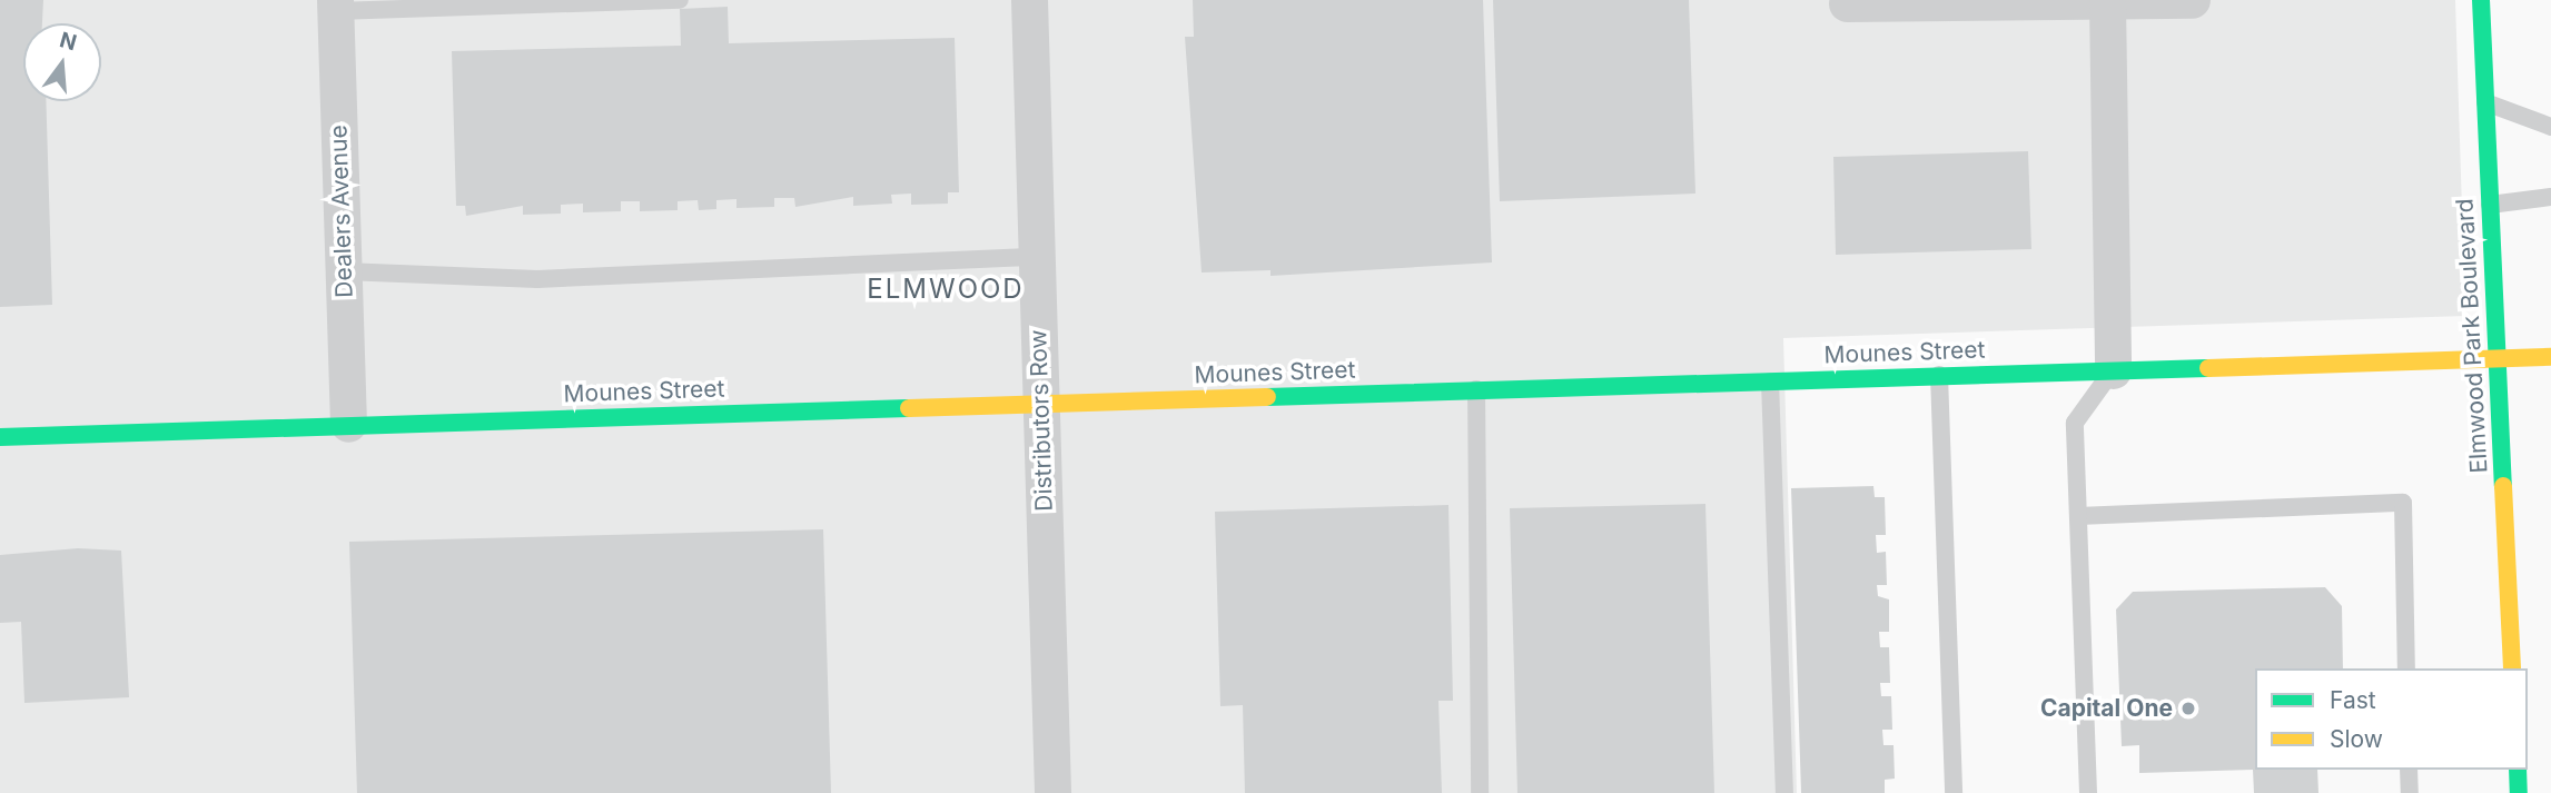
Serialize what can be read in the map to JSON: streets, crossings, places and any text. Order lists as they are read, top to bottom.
{
  "streets": {
    "main road": ["Elmwood Park Boulevard", "Mounes Street"],
    "street": ["Dealers Avenue", "Distributors Row"]
  },
  "crossings": [
    ["Dealers Avenue", "Mounes Street"],
    ["Elmwood Park Boulevard", "Mounes Street"],
    ["Mounes Street", "Distributors Row"]
  ],
  "districts": ["ELMWOOD"],
  "places": ["Capital One"],
  "legend": ["Fast", "Slow"],
  "north": "top"
}
